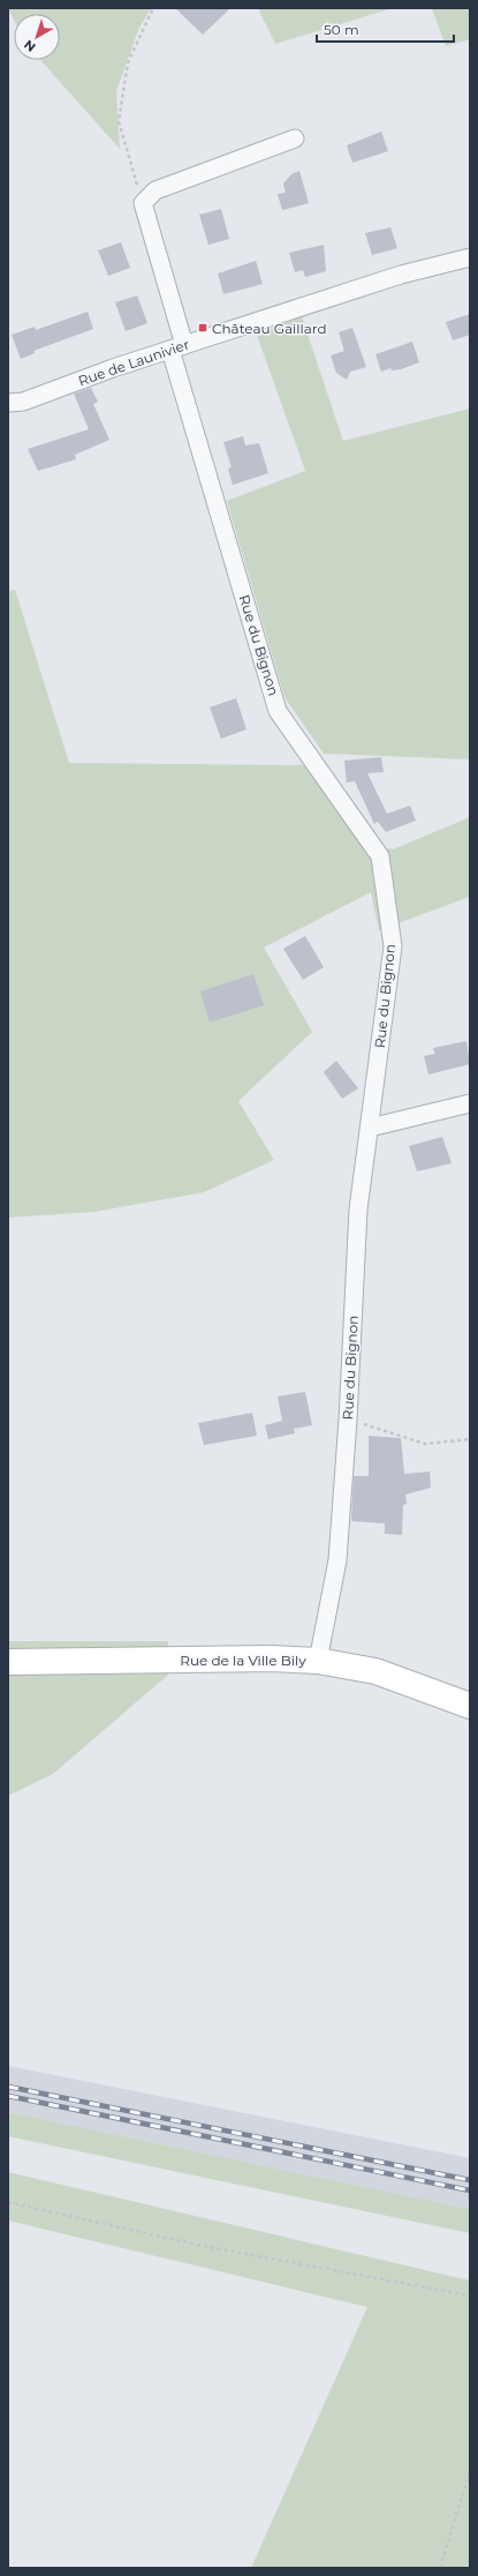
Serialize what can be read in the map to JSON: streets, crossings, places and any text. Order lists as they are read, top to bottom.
{
  "streets": {
    "street": ["Rue de Launivier", "Rue du Bignon", "Rue de la Ville Bily"]
  },
  "crossings": [
    ["Rue de Launivier", "Rue du Bignon"],
    ["Rue du Bignon", "Rue de la Ville Bily"]
  ],
  "places": {
    "transit": ["Château Gaillard"]
  },
  "scale_bar": "50 m",
  "north": "bottom left"
}
